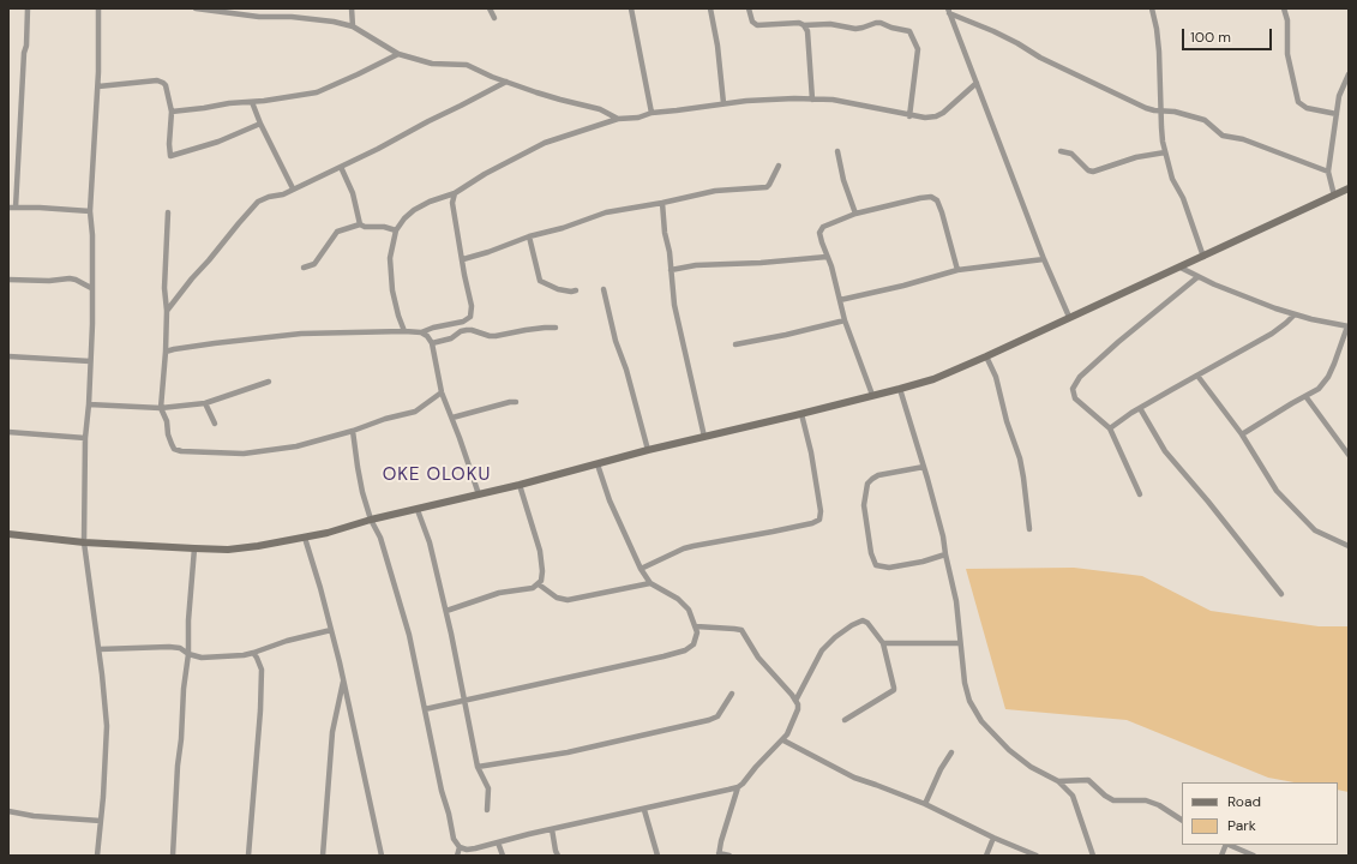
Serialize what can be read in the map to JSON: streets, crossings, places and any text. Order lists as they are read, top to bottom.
{
  "districts": ["OKE OLOKU"],
  "legend": ["Road", "Park"],
  "scale_bar": "100 m"
}
